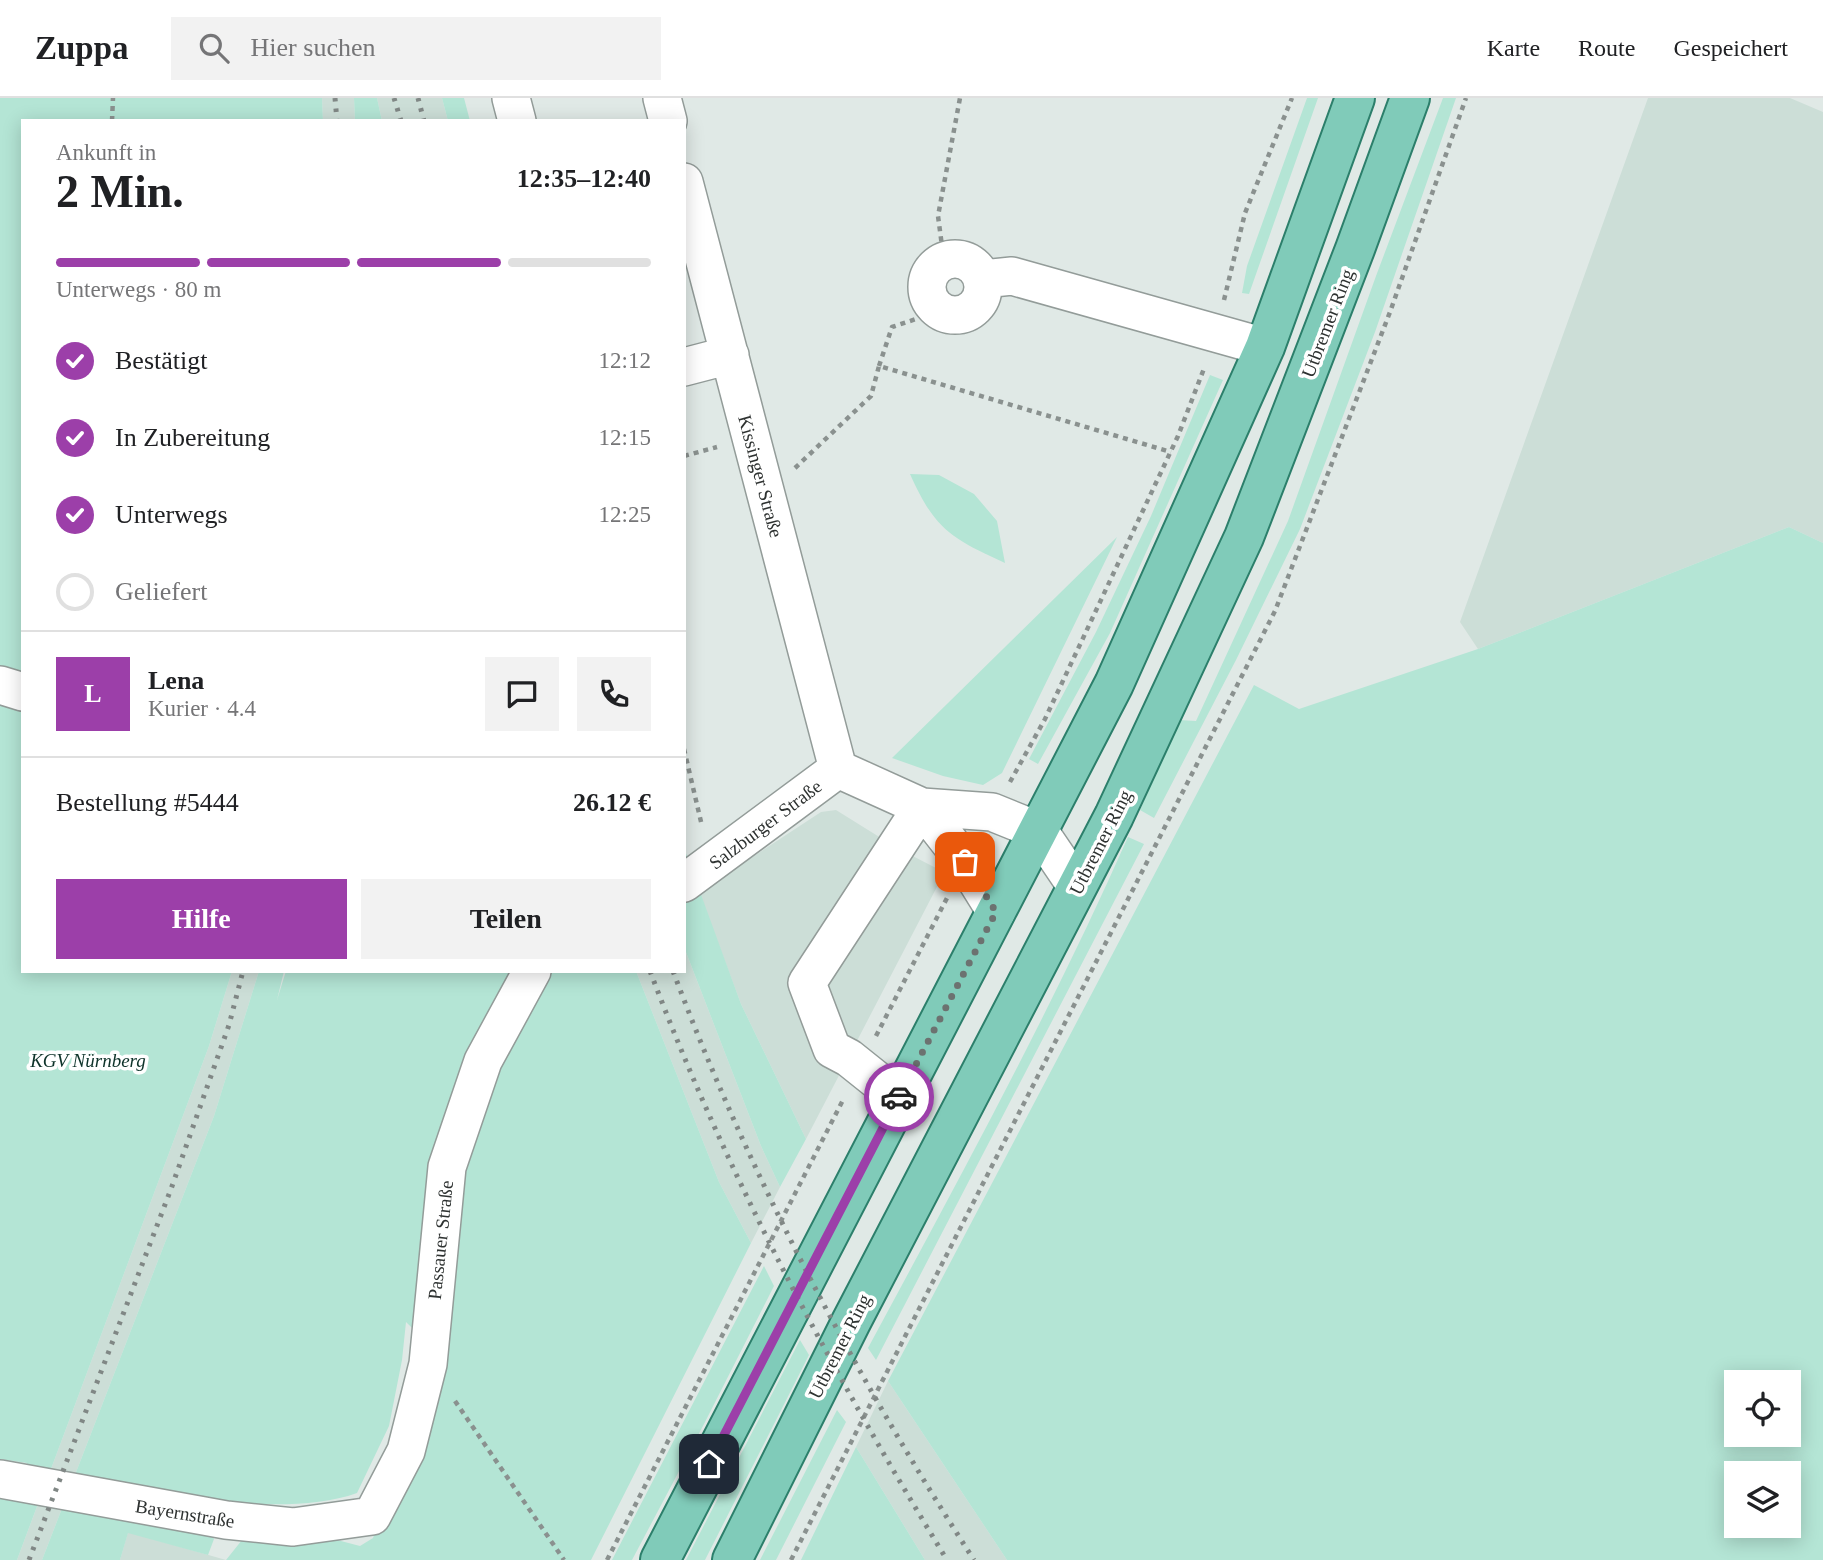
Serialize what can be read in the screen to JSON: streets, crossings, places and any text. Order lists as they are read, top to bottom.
{
  "streets": {
    "main road": ["Utbremer Ring"],
    "street": [
      "Kissinger Straße",
      "Salzburger Straße",
      "Passauer Straße",
      "Bayernstraße"
    ]
  },
  "crossings": [
    ["Kissinger Straße", "Salzburger Straße"],
    ["Passauer Straße", "Bayernstraße"]
  ],
  "parks": ["KGV Nürnberg"],
  "page": {
    "header": "Zuppa",
    "search": "Hier suchen",
    "nav": ["Karte", "Route", "Gespeichert"],
    "heading": ["2 Min.", "Ankunft in", "12:35–12:40"],
    "panel": [
      "Lena",
      "Kurier · 4.4",
      "Bestellung #5444",
      "26.12 €"
    ],
    "bar": "Unterwegs · 80 m",
    "list": [
      ["Bestätigt", "12:12"],
      ["In Zubereitung", "12:15"],
      ["Unterwegs", "12:25"],
      "Geliefert"
    ],
    "round": "L",
    "buttons": ["Hilfe", "Teilen"]
  }
}
